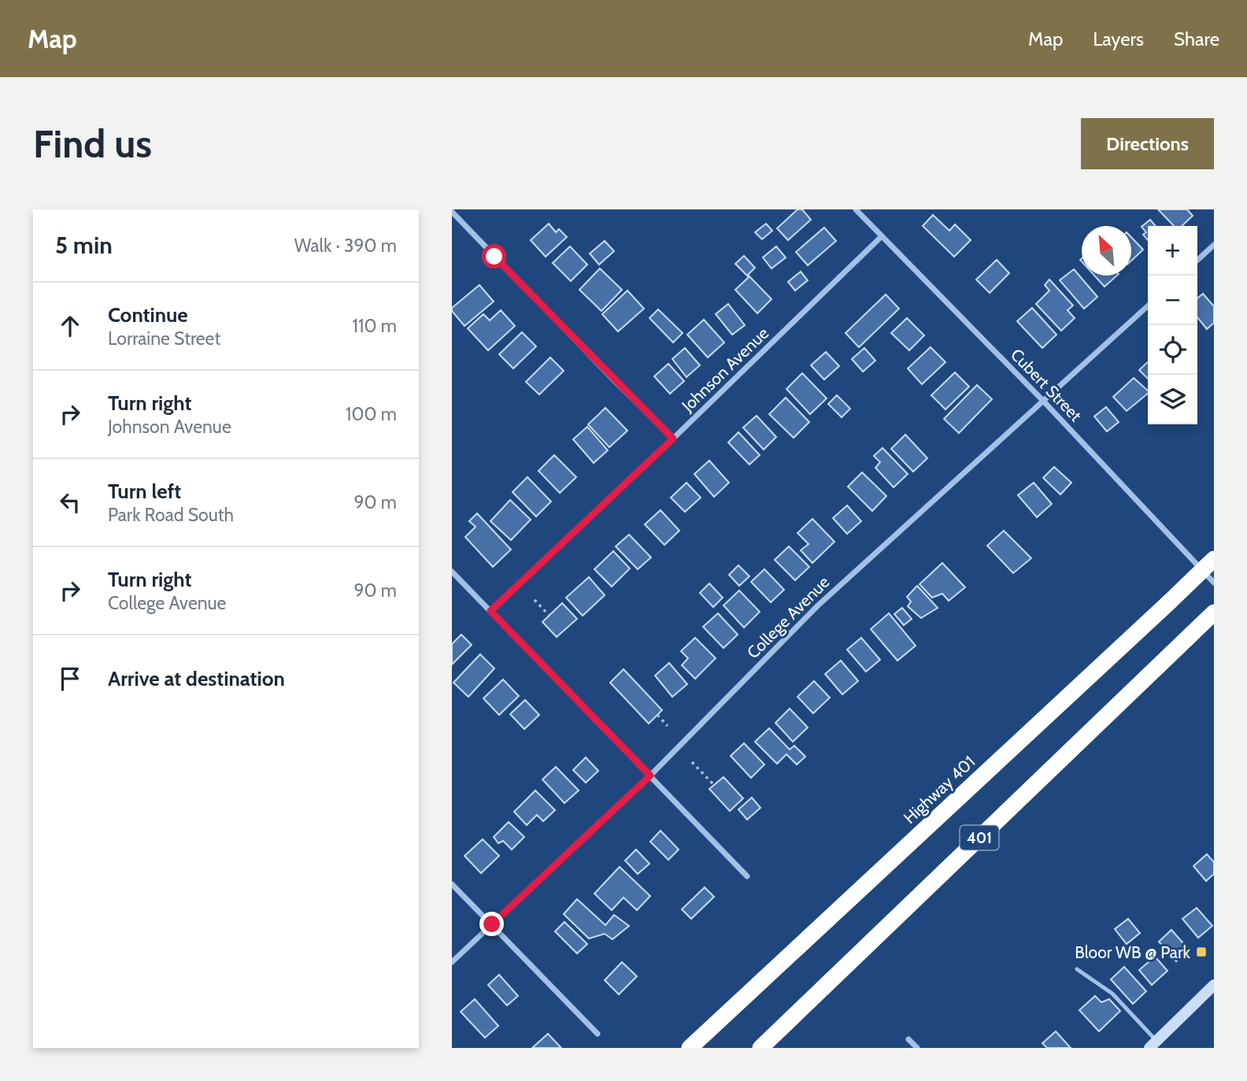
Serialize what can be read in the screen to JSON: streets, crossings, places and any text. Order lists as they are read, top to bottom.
{
  "streets": {
    "highway": ["Highway 401", "401"],
    "street": ["Johnson Avenue", "Cubert Street", "College Avenue"]
  },
  "crossings": [
    ["Johnson Avenue", "Cubert Street"],
    ["Cubert Street", "College Avenue"]
  ],
  "places": {
    "transit": ["Bloor WB @ Park"]
  },
  "north": "top left",
  "page": {
    "header": "Map",
    "nav": ["Map", "Layers", "Share"],
    "buttons": "Directions",
    "title": "Find us",
    "heading": ["5 min", "Walk · 390 m"],
    "map_buttons": ["+", "−"],
    "list": [
      ["Continue", "Lorraine Street", "110 m"],
      ["Turn right", "Johnson Avenue", "100 m"],
      ["Turn left", "Park Road South", "90 m"],
      ["Turn right", "College Avenue", "90 m"],
      "Arrive at destination"
    ]
  }
}
